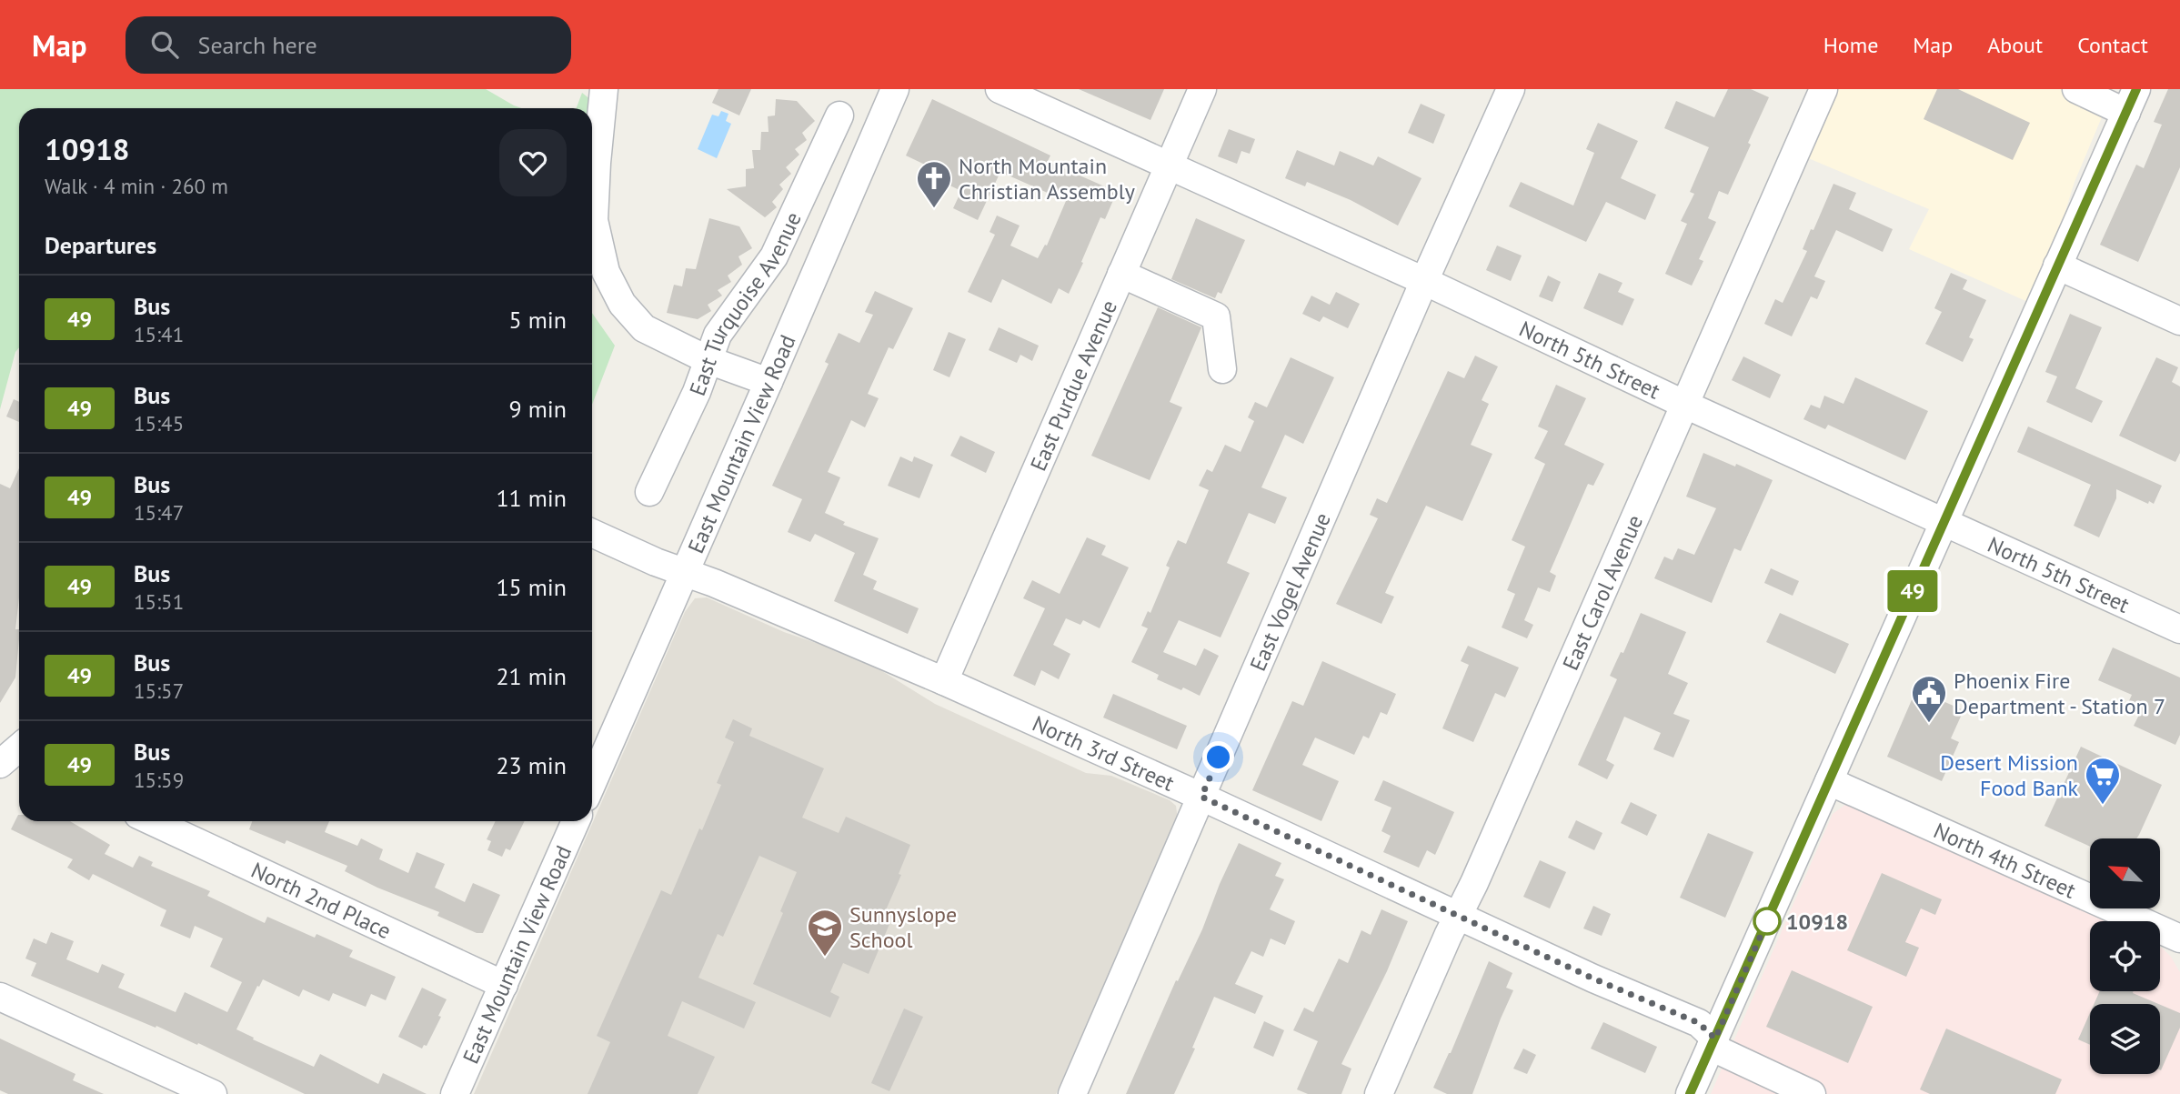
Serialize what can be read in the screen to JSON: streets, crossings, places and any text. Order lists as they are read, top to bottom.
{
  "streets": {
    "street": [
      "East Turquoise Avenue",
      "North 5th Street",
      "East Purdue Avenue",
      "East Mountain View Road",
      "East Vogel Avenue",
      "East Carol Avenue",
      "North 3rd Street",
      "North 4th Street",
      "North 2nd Place"
    ]
  },
  "crossings": [
    ["North 5th Street", "East Purdue Avenue"],
    ["North 5th Street", "East Vogel Avenue"],
    ["North 5th Street", "East Carol Avenue"],
    ["East Purdue Avenue", "North 3rd Street"],
    ["East Mountain View Road", "North 3rd Street"],
    ["East Mountain View Road", "North 2nd Place"],
    ["East Vogel Avenue", "North 3rd Street"],
    ["East Carol Avenue", "North 3rd Street"]
  ],
  "places": {
    "church": ["North Mountain Christian Assembly"],
    "public building": ["Phoenix Fire Department - Station 7"],
    "supermarket": ["Desert Mission Food Bank"],
    "other": ["10918"],
    "school or university": ["Sunnyslope School"]
  },
  "lines": ["bus line 49"],
  "north": "top left",
  "page": {
    "header": "Map",
    "search": "Search here",
    "nav": [
      "Home",
      "Map",
      "About",
      "Contact"
    ],
    "on_map": "49",
    "heading": [
      ["10918", "Walk · 4 min · 260 m"],
      "Departures"
    ],
    "list": [
      {
        "mark": "49",
        "name": "Bus",
        "note": "15:41",
        "value": "5 min"
      },
      {
        "mark": "49",
        "name": "Bus",
        "note": "15:45",
        "value": "9 min"
      },
      {
        "mark": "49",
        "name": "Bus",
        "note": "15:47",
        "value": "11 min"
      },
      {
        "mark": "49",
        "name": "Bus",
        "note": "15:51",
        "value": "15 min"
      },
      {
        "mark": "49",
        "name": "Bus",
        "note": "15:57",
        "value": "21 min"
      },
      {
        "mark": "49",
        "name": "Bus",
        "note": "15:59",
        "value": "23 min"
      }
    ]
  }
}
